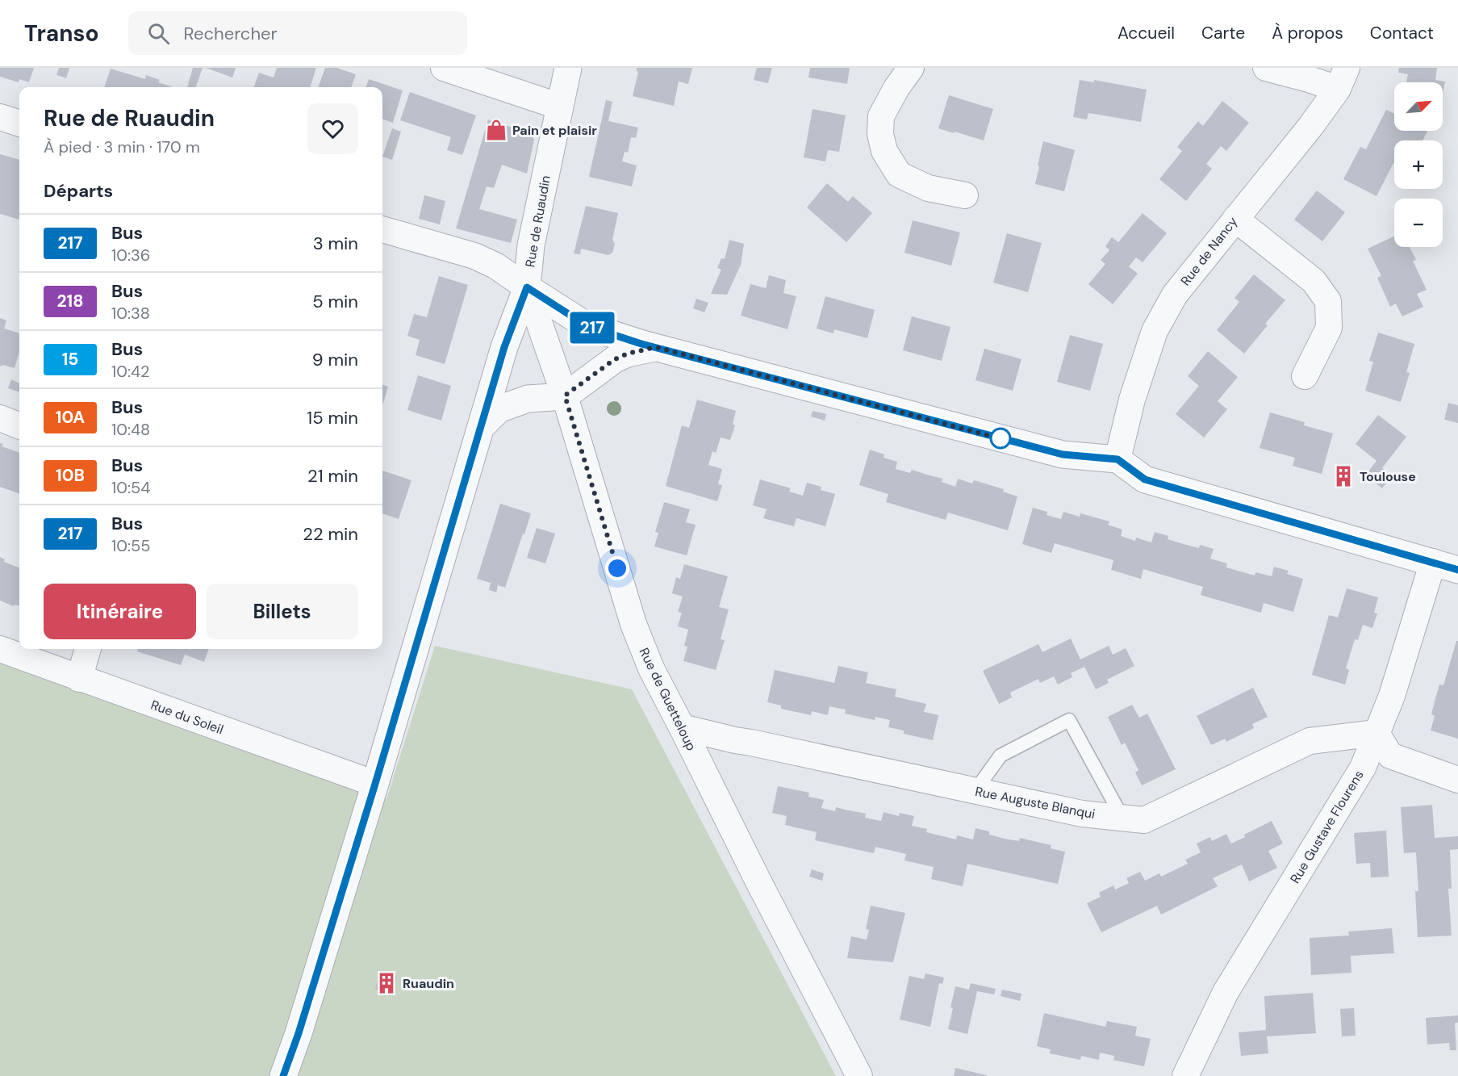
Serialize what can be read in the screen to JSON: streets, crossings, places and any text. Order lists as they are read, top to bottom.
{
  "streets": {
    "street": [
      "Rue de Ruaudin",
      "Rue de Nancy",
      "Rue de Guetteloup",
      "Rue du Soleil",
      "Rue Auguste Blanqui",
      "Rue Gustave Flourens"
    ]
  },
  "crossings": [
    ["Rue de Ruaudin", "Rue de Guetteloup"],
    ["Rue de Ruaudin", "Rue du Soleil"],
    ["Rue de Guetteloup", "Rue Auguste Blanqui"],
    ["Rue Auguste Blanqui", "Rue Gustave Flourens"]
  ],
  "places": {
    "shop": ["Pain et plaisir"],
    "building": ["Toulouse", "Ruaudin"]
  },
  "lines": ["bus line 217"],
  "north": "top right",
  "page": {
    "header": "Transo",
    "search": "Rechercher",
    "nav": [
      "Accueil",
      "Carte",
      "À propos",
      "Contact"
    ],
    "on_map": "217",
    "map_buttons": ["+", "−"],
    "heading": [
      ["Rue de Ruaudin", "À pied · 3 min · 170 m"],
      "Départs"
    ],
    "list": [
      {
        "mark": "217",
        "name": "Bus",
        "note": "10:36",
        "value": "3 min"
      },
      {
        "mark": "218",
        "name": "Bus",
        "note": "10:38",
        "value": "5 min"
      },
      {
        "mark": "15",
        "name": "Bus",
        "note": "10:42",
        "value": "9 min"
      },
      {
        "mark": "10A",
        "name": "Bus",
        "note": "10:48",
        "value": "15 min"
      },
      {
        "mark": "10B",
        "name": "Bus",
        "note": "10:54",
        "value": "21 min"
      },
      {
        "mark": "217",
        "name": "Bus",
        "note": "10:55",
        "value": "22 min"
      }
    ],
    "buttons": ["Itinéraire", "Billets"]
  }
}
